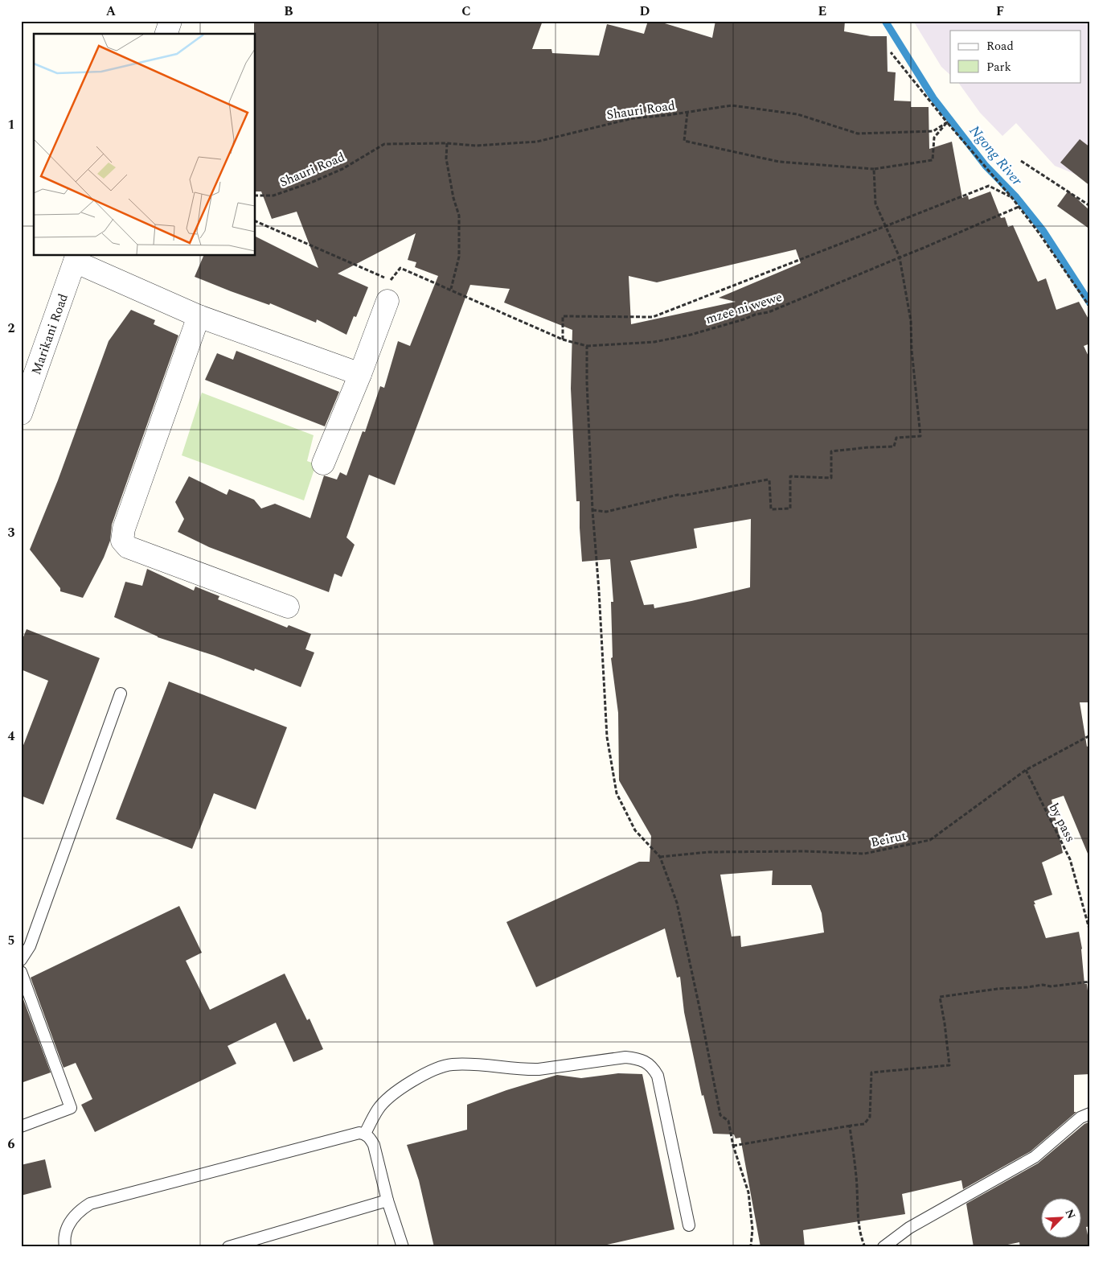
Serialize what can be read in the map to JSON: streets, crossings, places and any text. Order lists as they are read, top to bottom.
{
  "streets": {
    "street": ["Marikani Road"],
    "path": [
      "Shauri Road",
      "mzee ni wewe",
      "by pass",
      "Beirut"
    ]
  },
  "crossings": [
    ["by pass", "Beirut"]
  ],
  "water": ["Ngong River"],
  "legend": ["Road", "Park"],
  "north": "top right",
  "grid": {
    "columns": [
      "A",
      "B",
      "C",
      "D",
      "E",
      "F"
    ],
    "rows": [
      "1",
      "2",
      "3",
      "4",
      "5",
      "6"
    ]
  }
}
